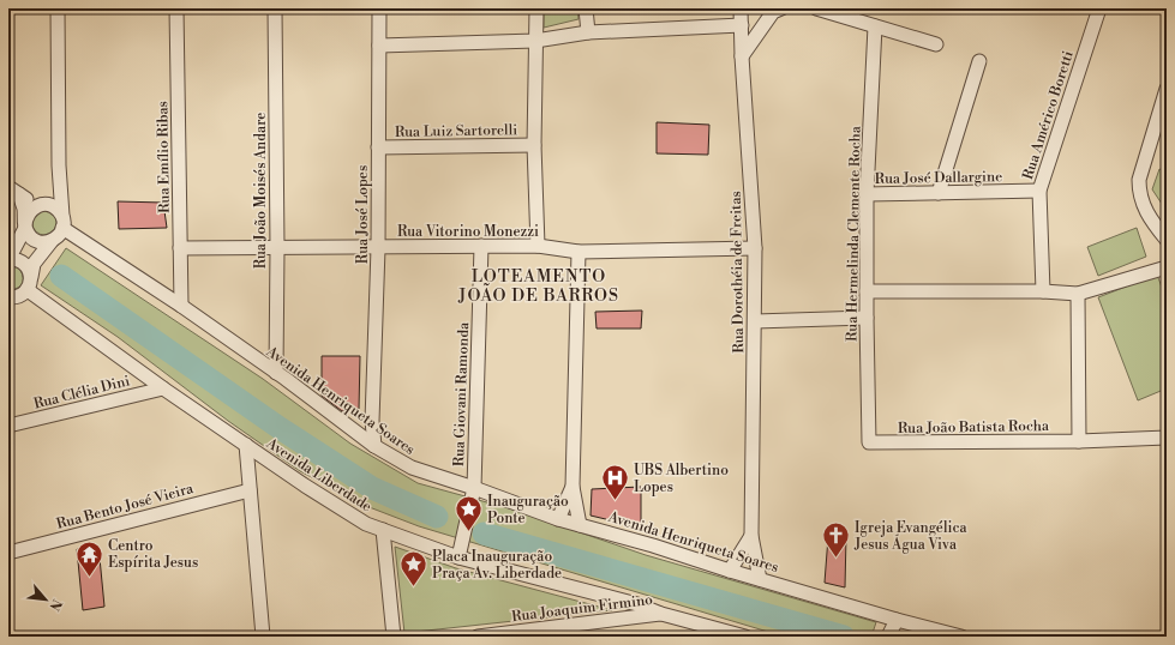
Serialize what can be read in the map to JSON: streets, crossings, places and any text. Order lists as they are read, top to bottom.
{
  "streets": {
    "street": [
      "Rua Américo Boretti",
      "Rua Luiz Sartorelli",
      "Rua Emílio Ribas",
      "Rua José Dallargine",
      "Rua João Moisés Andare",
      "Rua José Lopes",
      "Rua Vitorino Monezzi",
      "Rua Hermelinda Clemente Rocha",
      "Rua Dorothéia de Freitas",
      "Rua Clélia Dini",
      "Rua Giovani Ramonda",
      "Avenida Henriqueta Soares",
      "Rua João Batista Rocha",
      "Avenida Liberdade",
      "Rua Bento José Vieira",
      "Rua Joaquim Firmino"
    ]
  },
  "crossings": [
    ["Rua Américo Boretti", "Rua José Dallargine"],
    ["Rua Luiz Sartorelli", "Rua José Lopes"],
    ["Rua Emílio Ribas", "Rua Vitorino Monezzi"],
    ["Rua Emílio Ribas", "Avenida Henriqueta Soares"],
    ["Rua José Dallargine", "Rua Hermelinda Clemente Rocha"],
    ["Rua João Moisés Andare", "Rua Vitorino Monezzi"],
    ["Rua João Moisés Andare", "Avenida Henriqueta Soares"],
    ["Rua José Lopes", "Rua Vitorino Monezzi"],
    ["Rua José Lopes", "Avenida Henriqueta Soares"],
    ["Rua Vitorino Monezzi", "Rua Dorothéia de Freitas"],
    ["Rua Vitorino Monezzi", "Rua Giovani Ramonda"],
    ["Rua Hermelinda Clemente Rocha", "Rua João Batista Rocha"],
    ["Rua Dorothéia de Freitas", "Avenida Henriqueta Soares"],
    ["Rua Clélia Dini", "Avenida Liberdade"],
    ["Rua Giovani Ramonda", "Avenida Henriqueta Soares"],
    ["Rua Giovani Ramonda", "Avenida Liberdade"],
    ["Avenida Liberdade", "Rua Joaquim Firmino"]
  ],
  "districts": ["LOTEAMENTO JOÃO DE BARROS"],
  "places": {
    "hospital": ["UBS Albertino Lopes"],
    "place": ["Inauguração Ponte", "Placa Inauguração Praça Av. Liberdade"],
    "church": ["Igreja Evangélica Jesus Água Viva"],
    "temple": ["Centro Espírita Jesus"]
  },
  "north": "bottom right"
}
